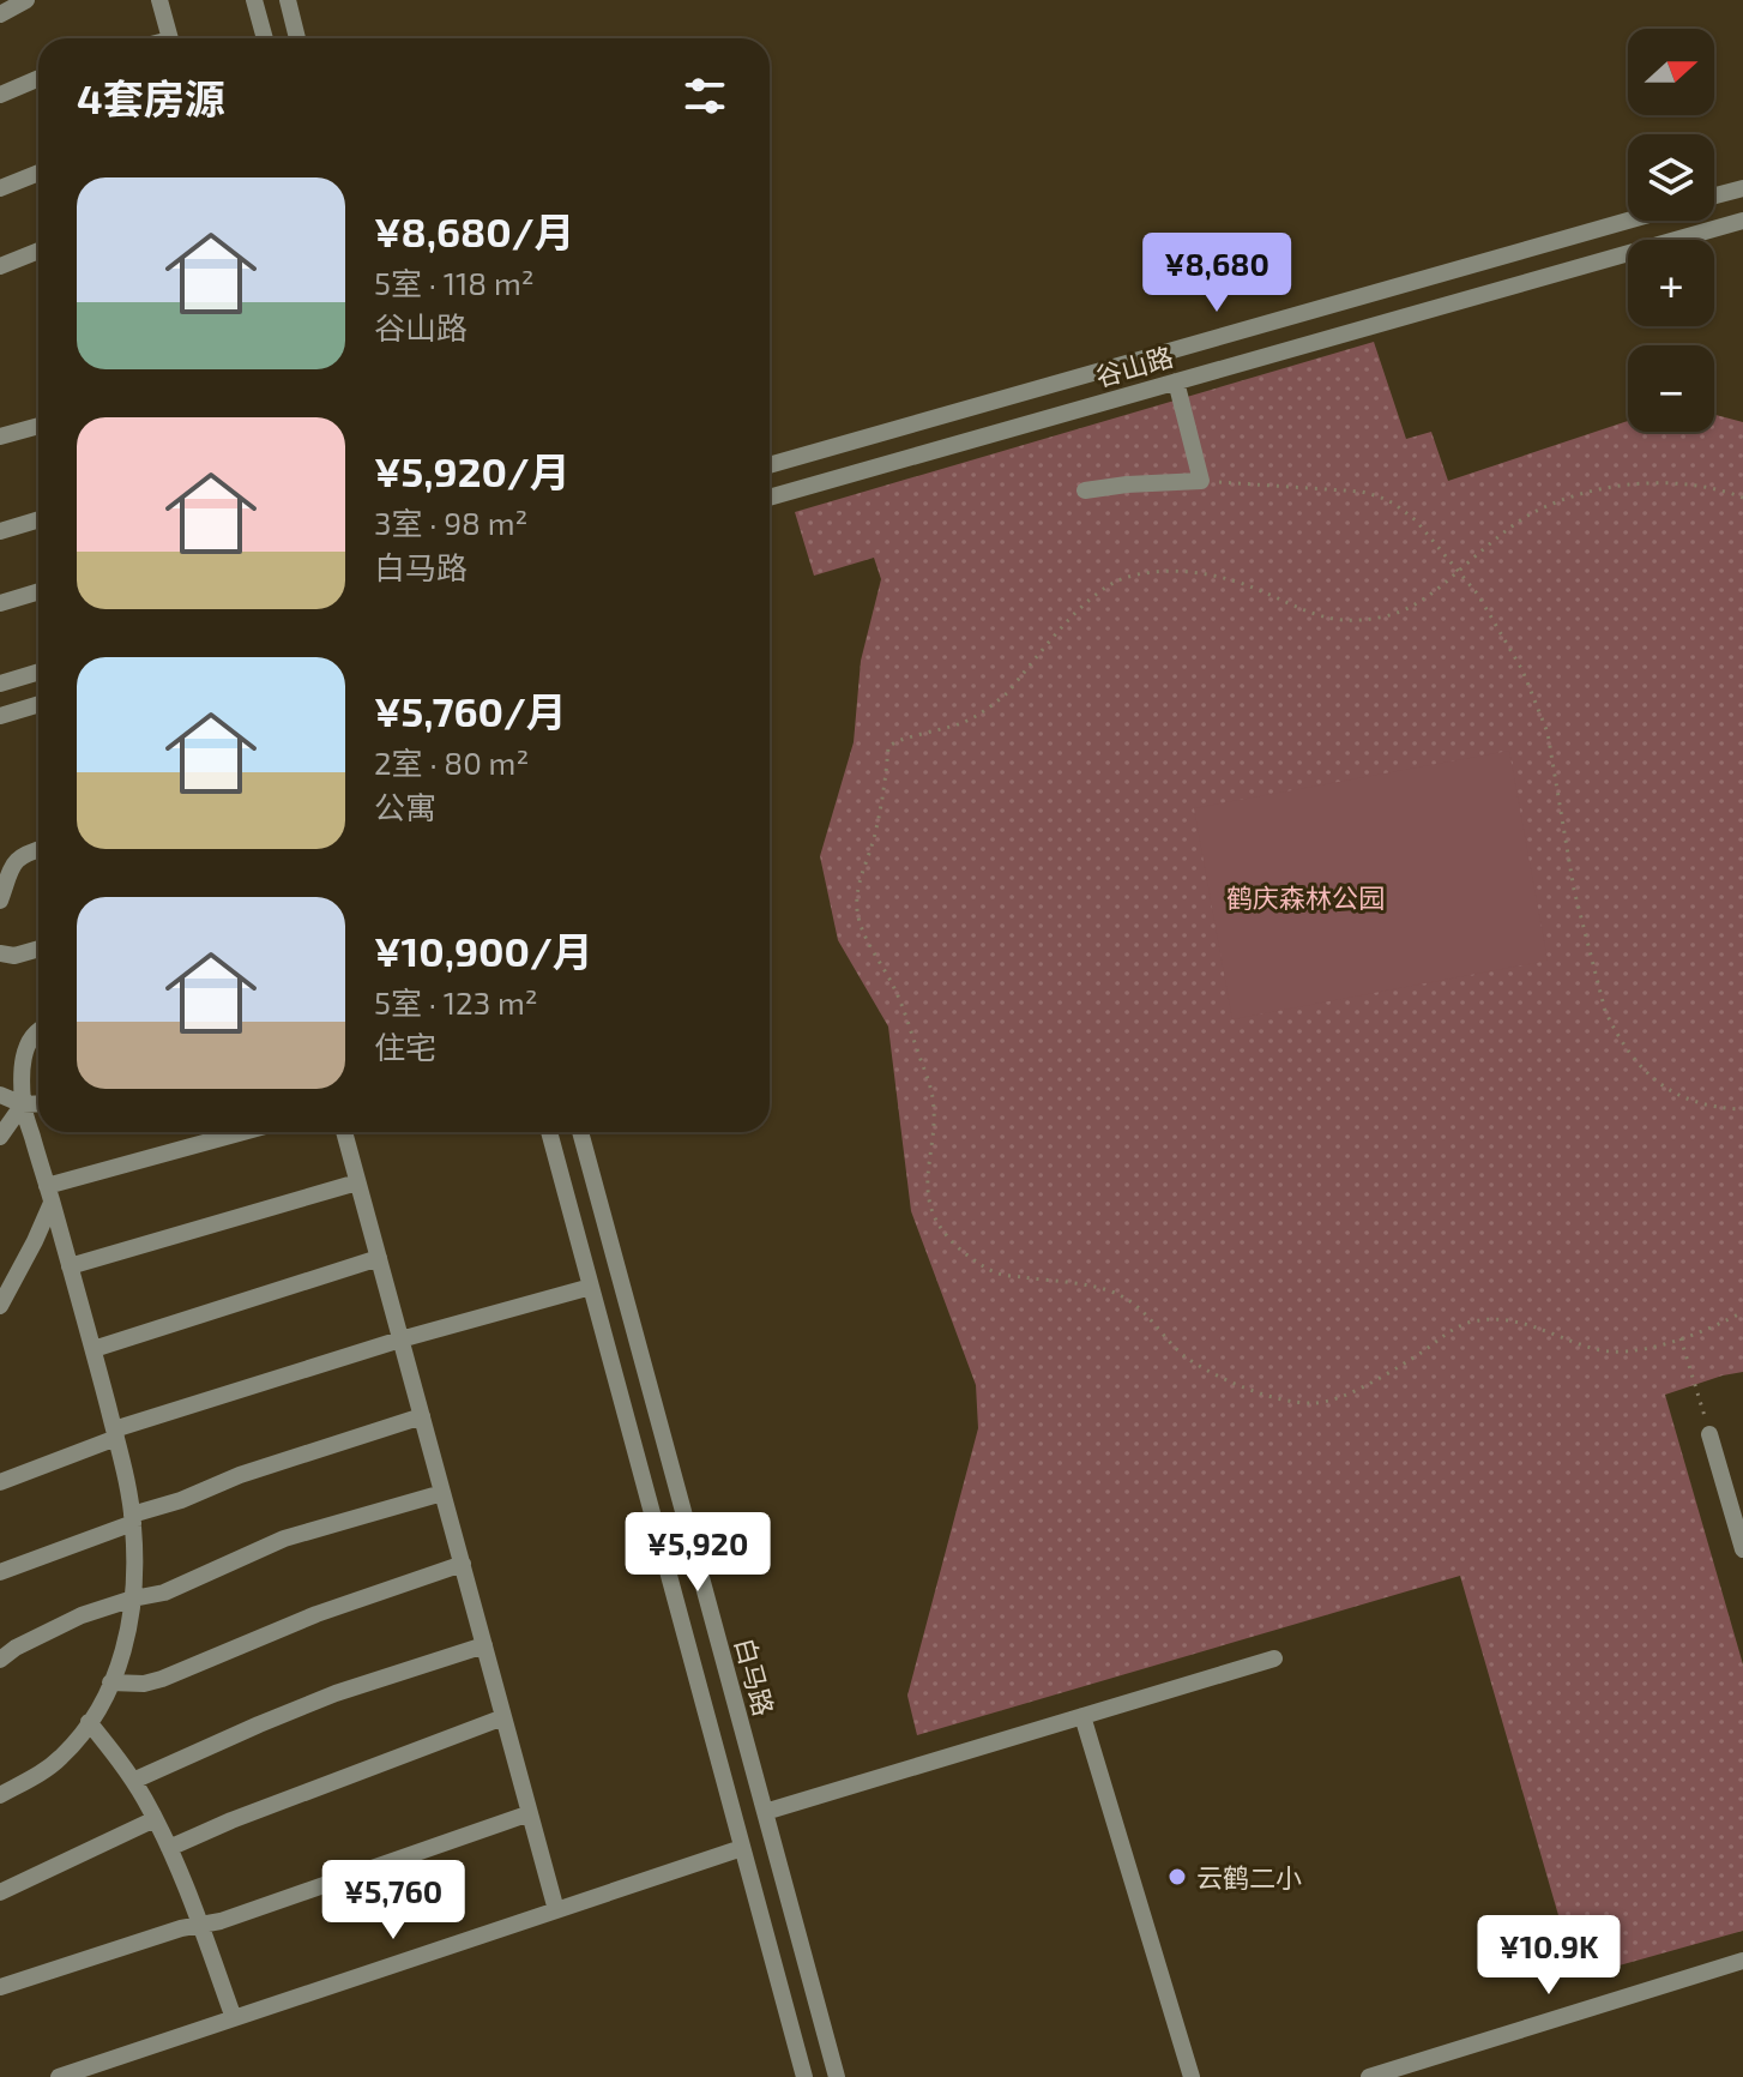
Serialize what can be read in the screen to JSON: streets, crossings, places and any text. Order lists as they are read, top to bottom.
{
  "streets": {
    "street": ["谷山路", "白马路"]
  },
  "parks": ["鹤庆森林公园"],
  "places": ["云鹤二小"],
  "north": "right",
  "page": {
    "map_buttons": ["+", "−"],
    "heading": "4套房源",
    "list": [
      {
        "name": "¥8,680/月",
        "note": "5室 · 118 m² · 谷山路"
      },
      {
        "name": "¥5,920/月",
        "note": "3室 · 98 m² · 白马路"
      },
      {
        "name": "¥5,760/月",
        "note": "2室 · 80 m² · 公寓"
      },
      {
        "name": "¥10,900/月",
        "note": "5室 · 123 m² · 住宅"
      }
    ],
    "price": [
      "¥8,680",
      "¥5,920",
      "¥5,760",
      "¥10.9K"
    ]
  }
}
